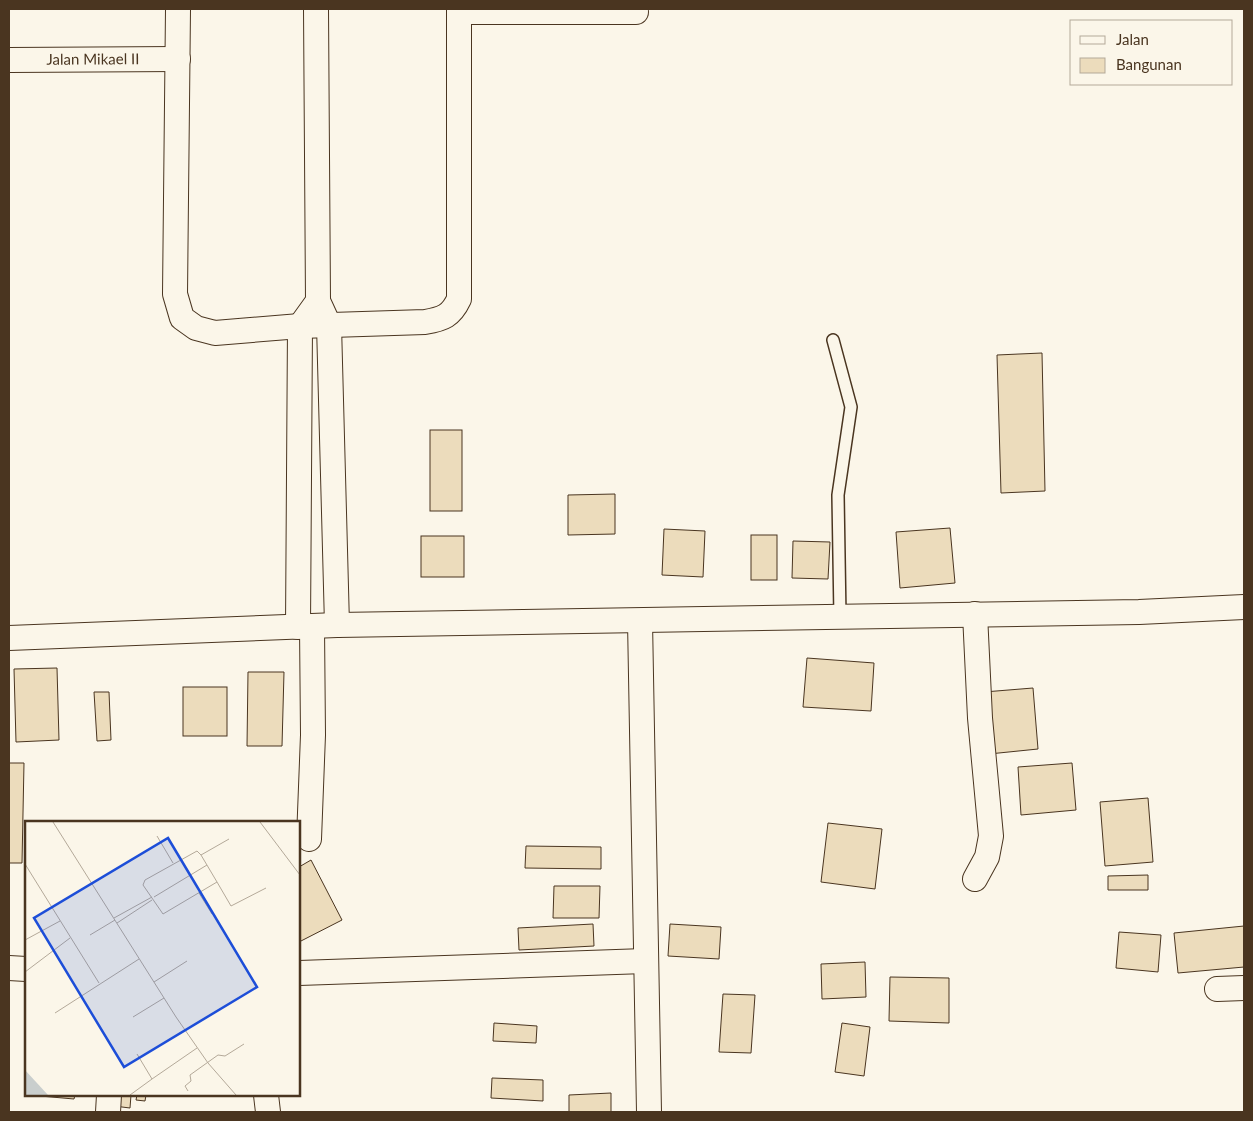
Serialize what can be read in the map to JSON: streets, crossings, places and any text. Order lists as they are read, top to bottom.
{
  "streets": {
    "street": ["Jalan Mikael II"]
  },
  "legend": ["Jalan", "Bangunan"]
}
